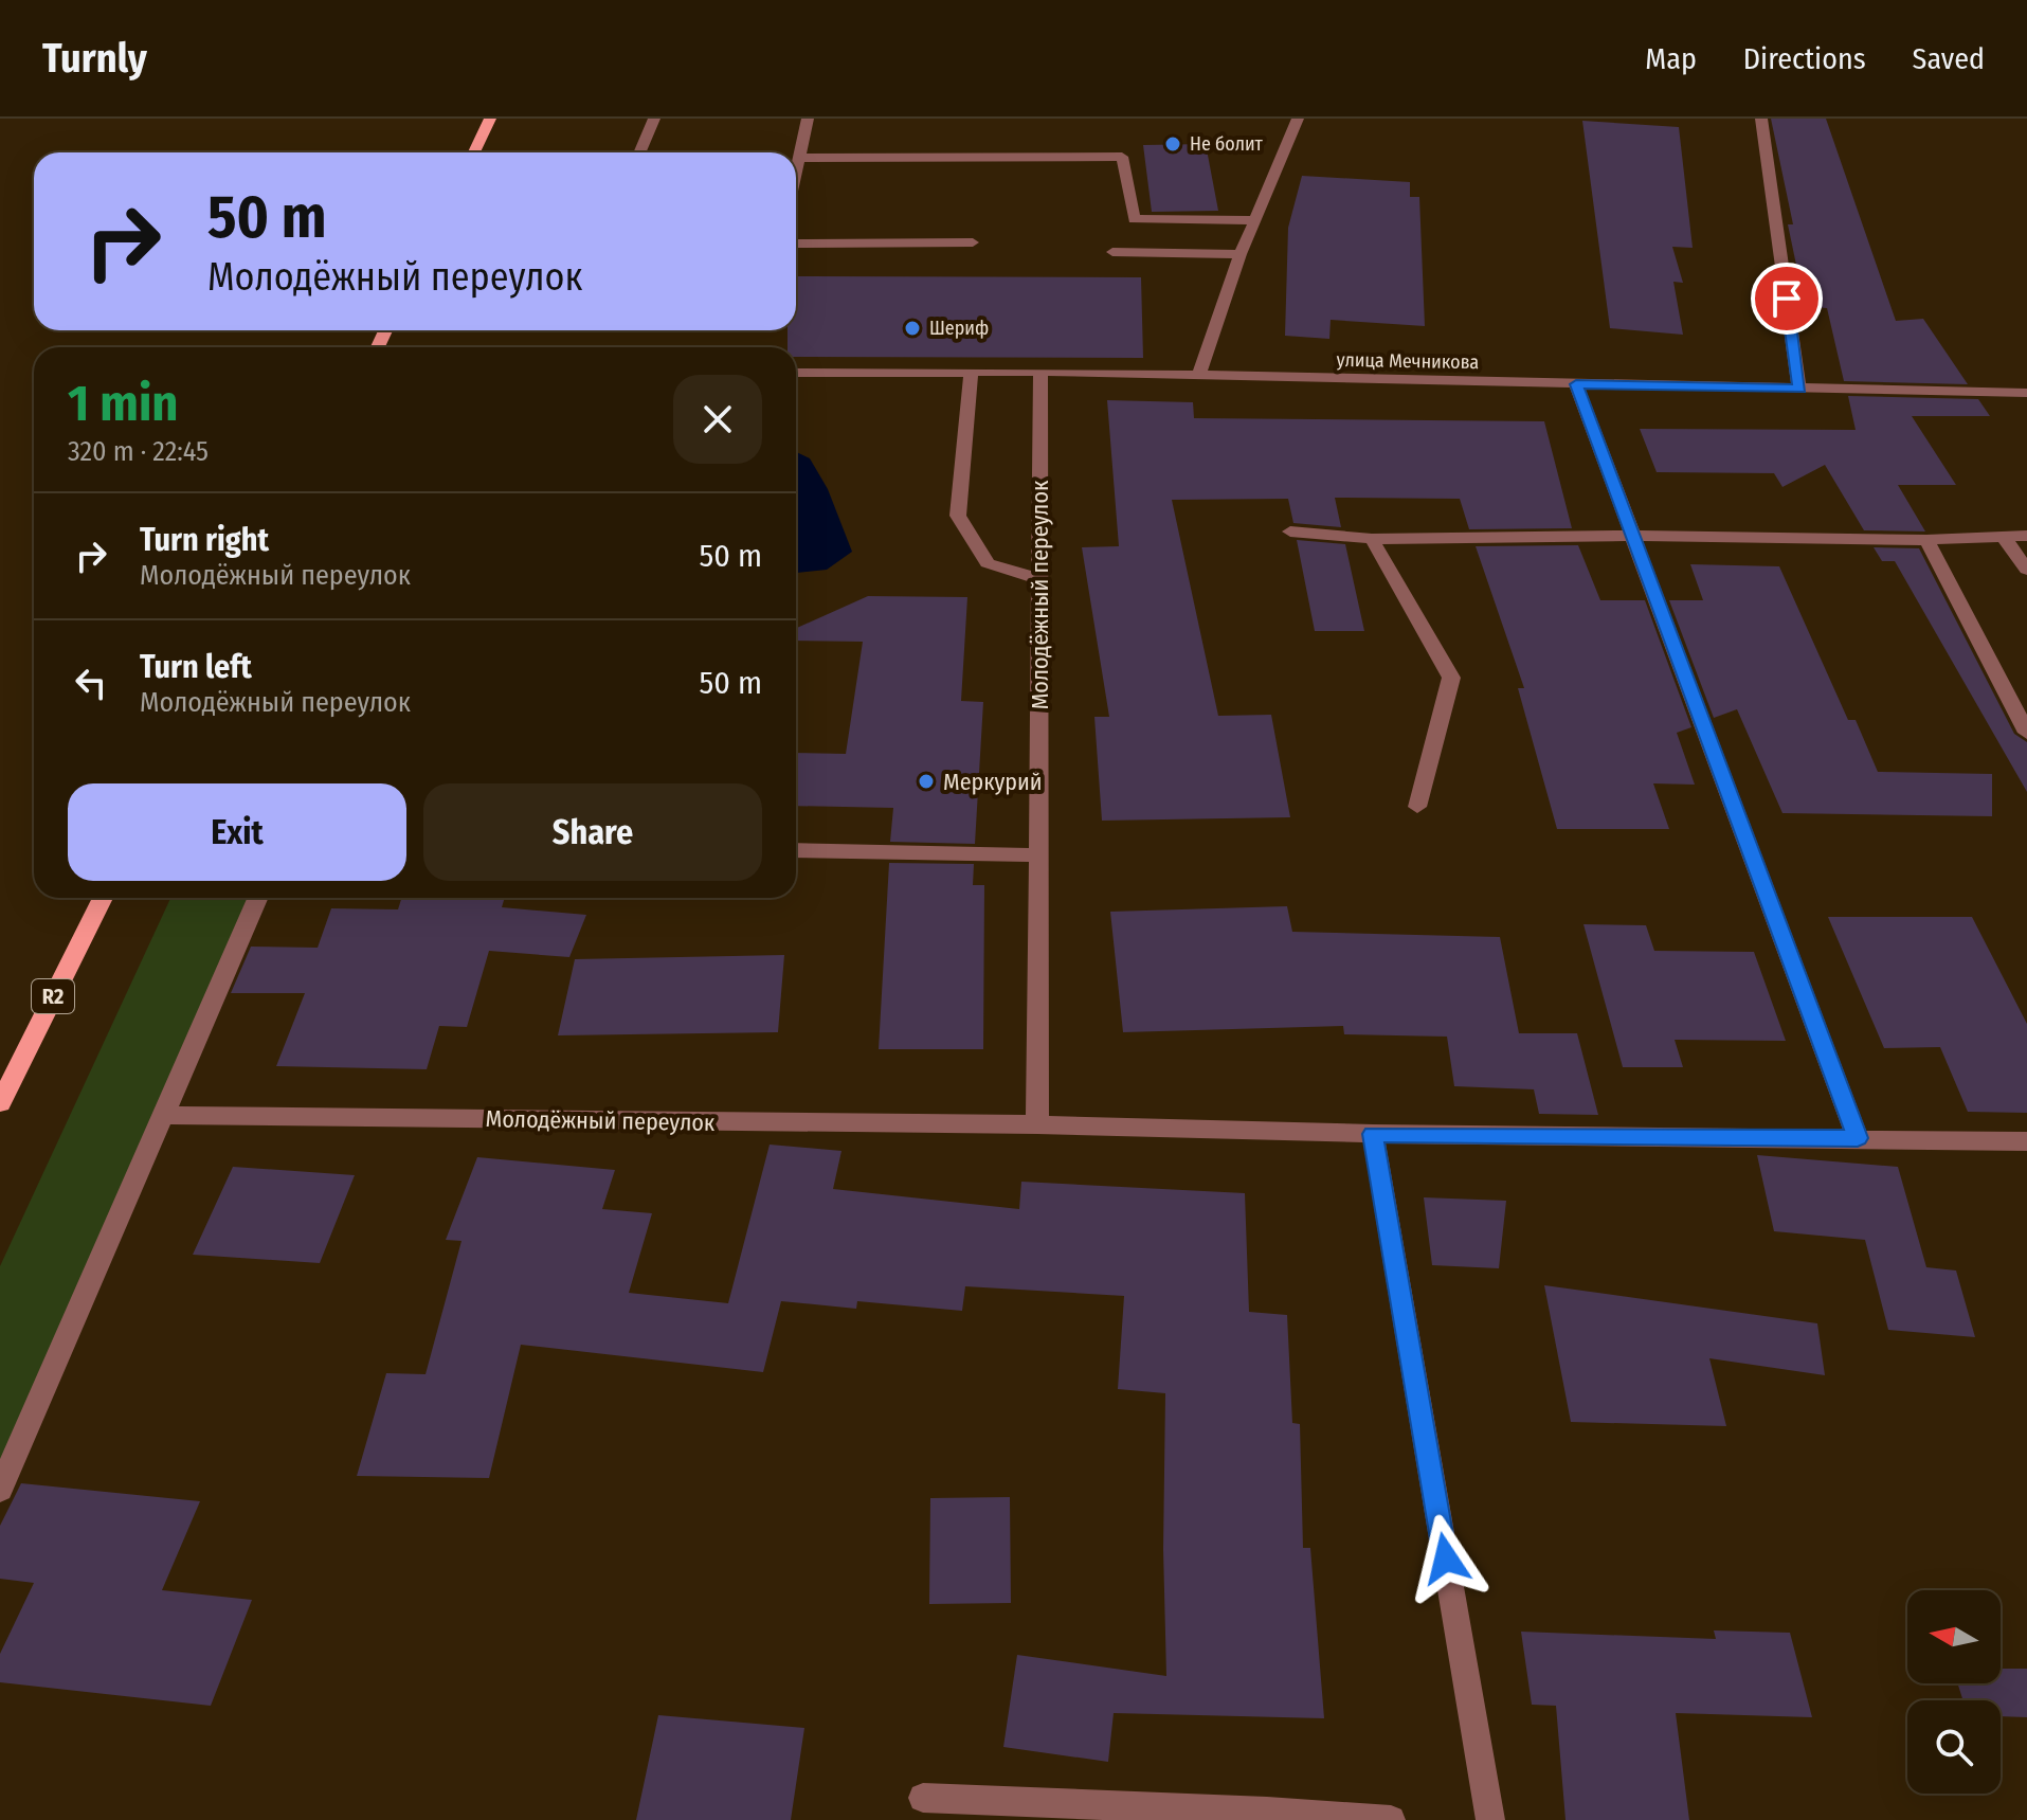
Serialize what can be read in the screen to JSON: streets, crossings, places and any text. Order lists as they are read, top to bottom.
{
  "streets": {
    "main road": ["R2"],
    "street": ["улица Мечникова", "Молодёжный переулок"]
  },
  "crossings": [
    ["улица Мечникова", "Молодёжный переулок"]
  ],
  "places": ["Не болит", "Шериф", "Меркурий"],
  "north": "left",
  "page": {
    "header": "Turnly",
    "nav": ["Map", "Directions", "Saved"],
    "turn": ["50 m", "Молодёжный переулок"],
    "heading": ["1 min", "320 m · 22:45"],
    "list": [
      {
        "name": "Turn right",
        "note": "Молодёжный переулок",
        "value": "50 m"
      },
      {
        "name": "Turn left",
        "note": "Молодёжный переулок",
        "value": "50 m"
      }
    ],
    "buttons": ["Exit", "Share"]
  }
}
